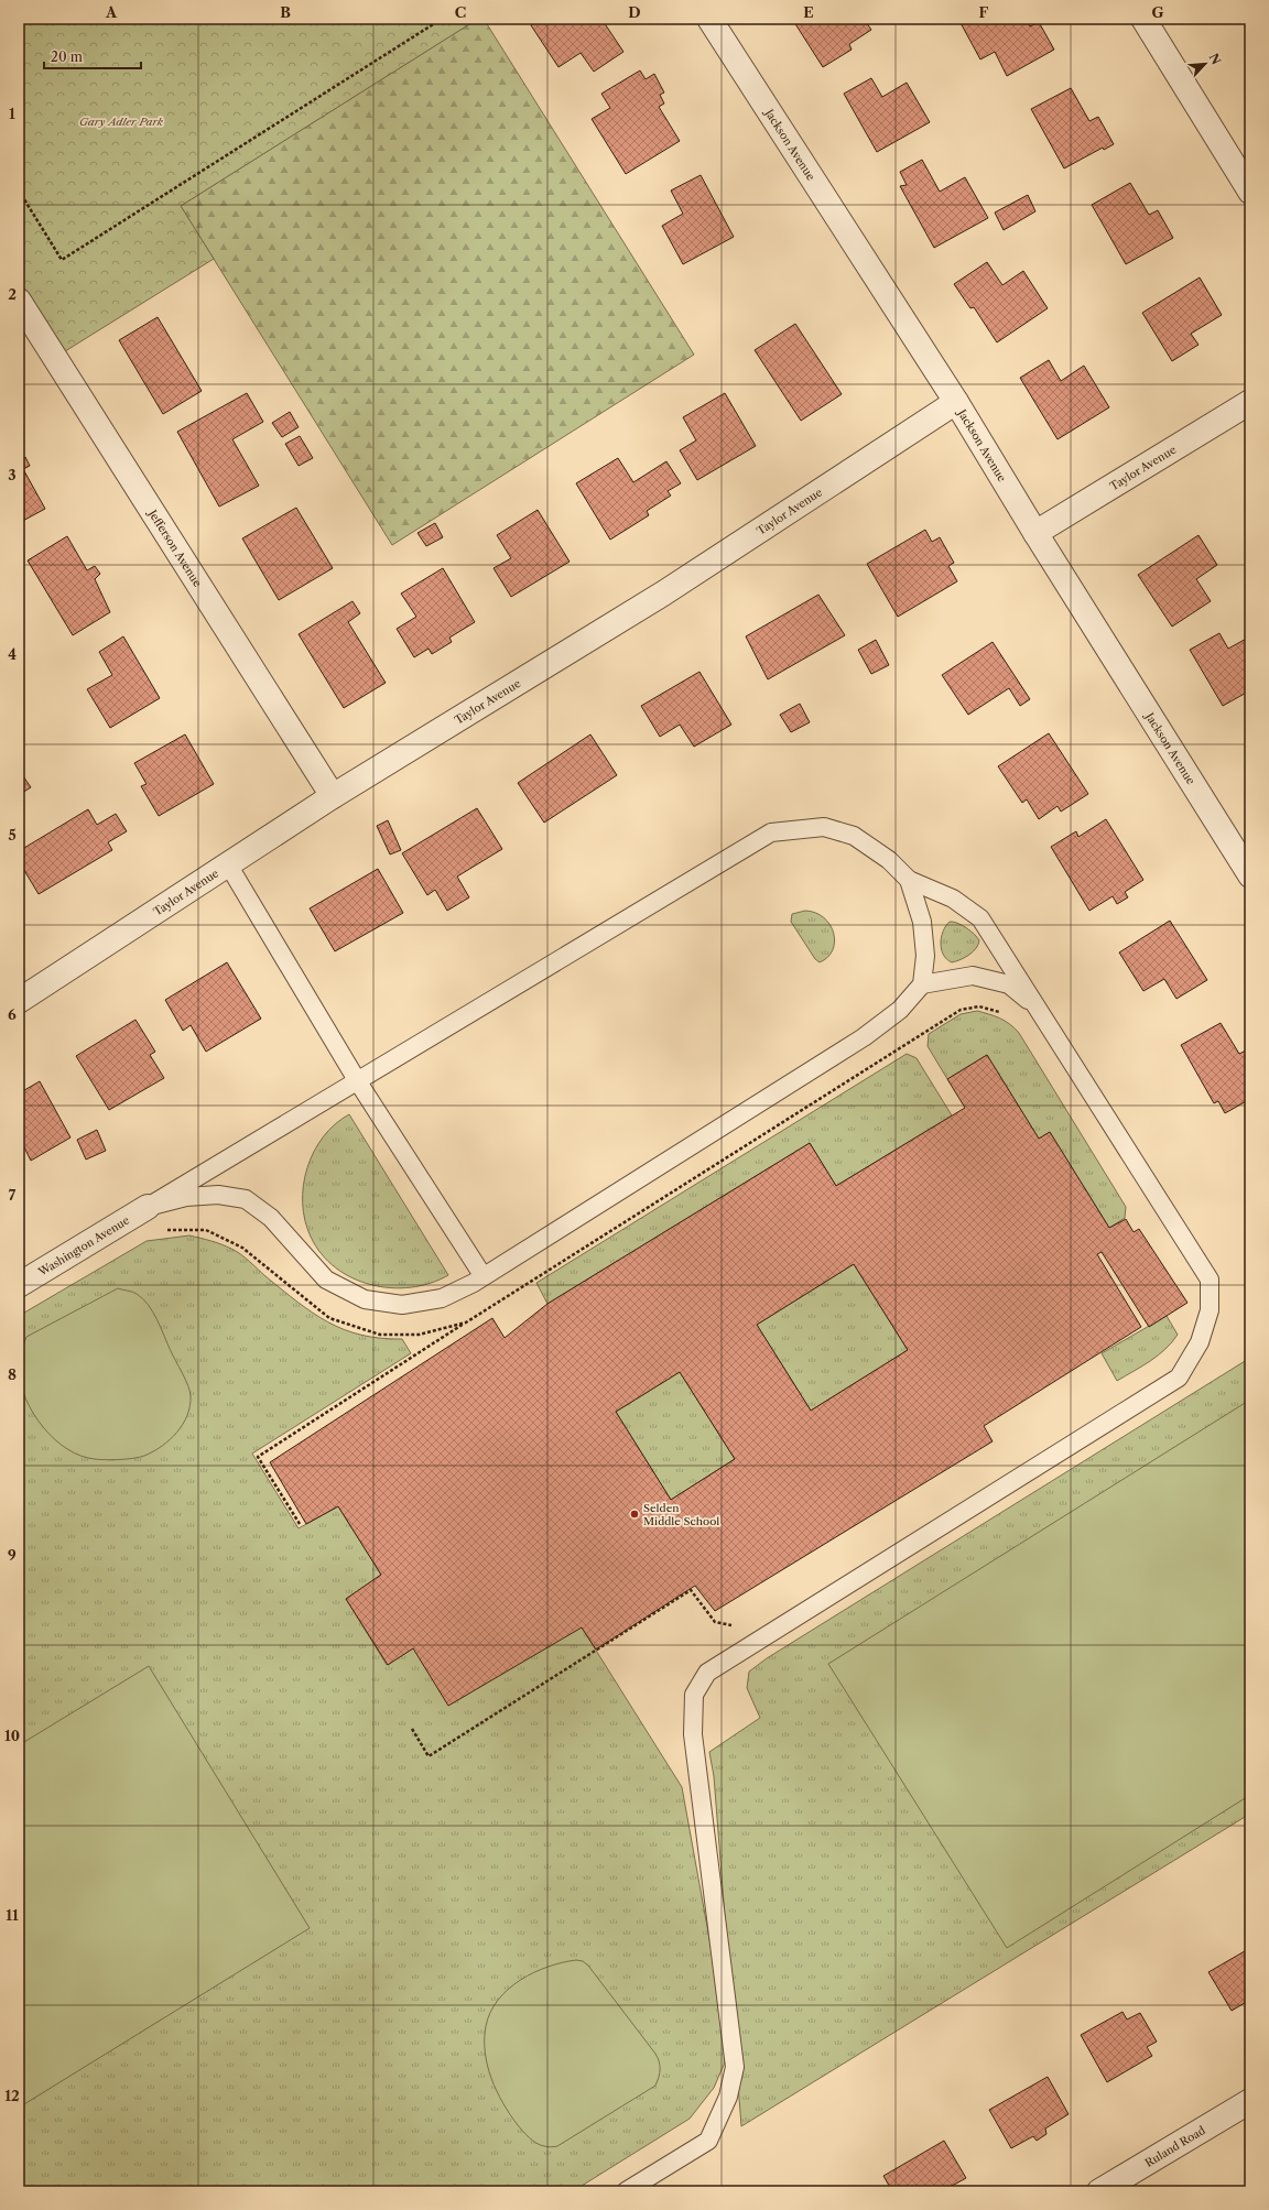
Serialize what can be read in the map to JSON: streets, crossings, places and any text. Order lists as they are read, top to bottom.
{
  "streets": {
    "street": [
      "Jackson Avenue",
      "Taylor Avenue",
      "Jefferson Avenue",
      "Washington Avenue",
      "Ruland Road"
    ]
  },
  "crossings": [
    ["Jackson Avenue", "Taylor Avenue"],
    ["Taylor Avenue", "Jefferson Avenue"]
  ],
  "parks": ["Gary Adler Park"],
  "places": ["Selden Middle School"],
  "scale_bar": "20 m",
  "north": "top right",
  "grid": {
    "columns": [
      "A",
      "B",
      "C",
      "D",
      "E",
      "F",
      "G"
    ],
    "rows": [
      "1",
      "2",
      "3",
      "4",
      "5",
      "6",
      "7",
      "8",
      "9",
      "10",
      "11",
      "12"
    ]
  }
}
